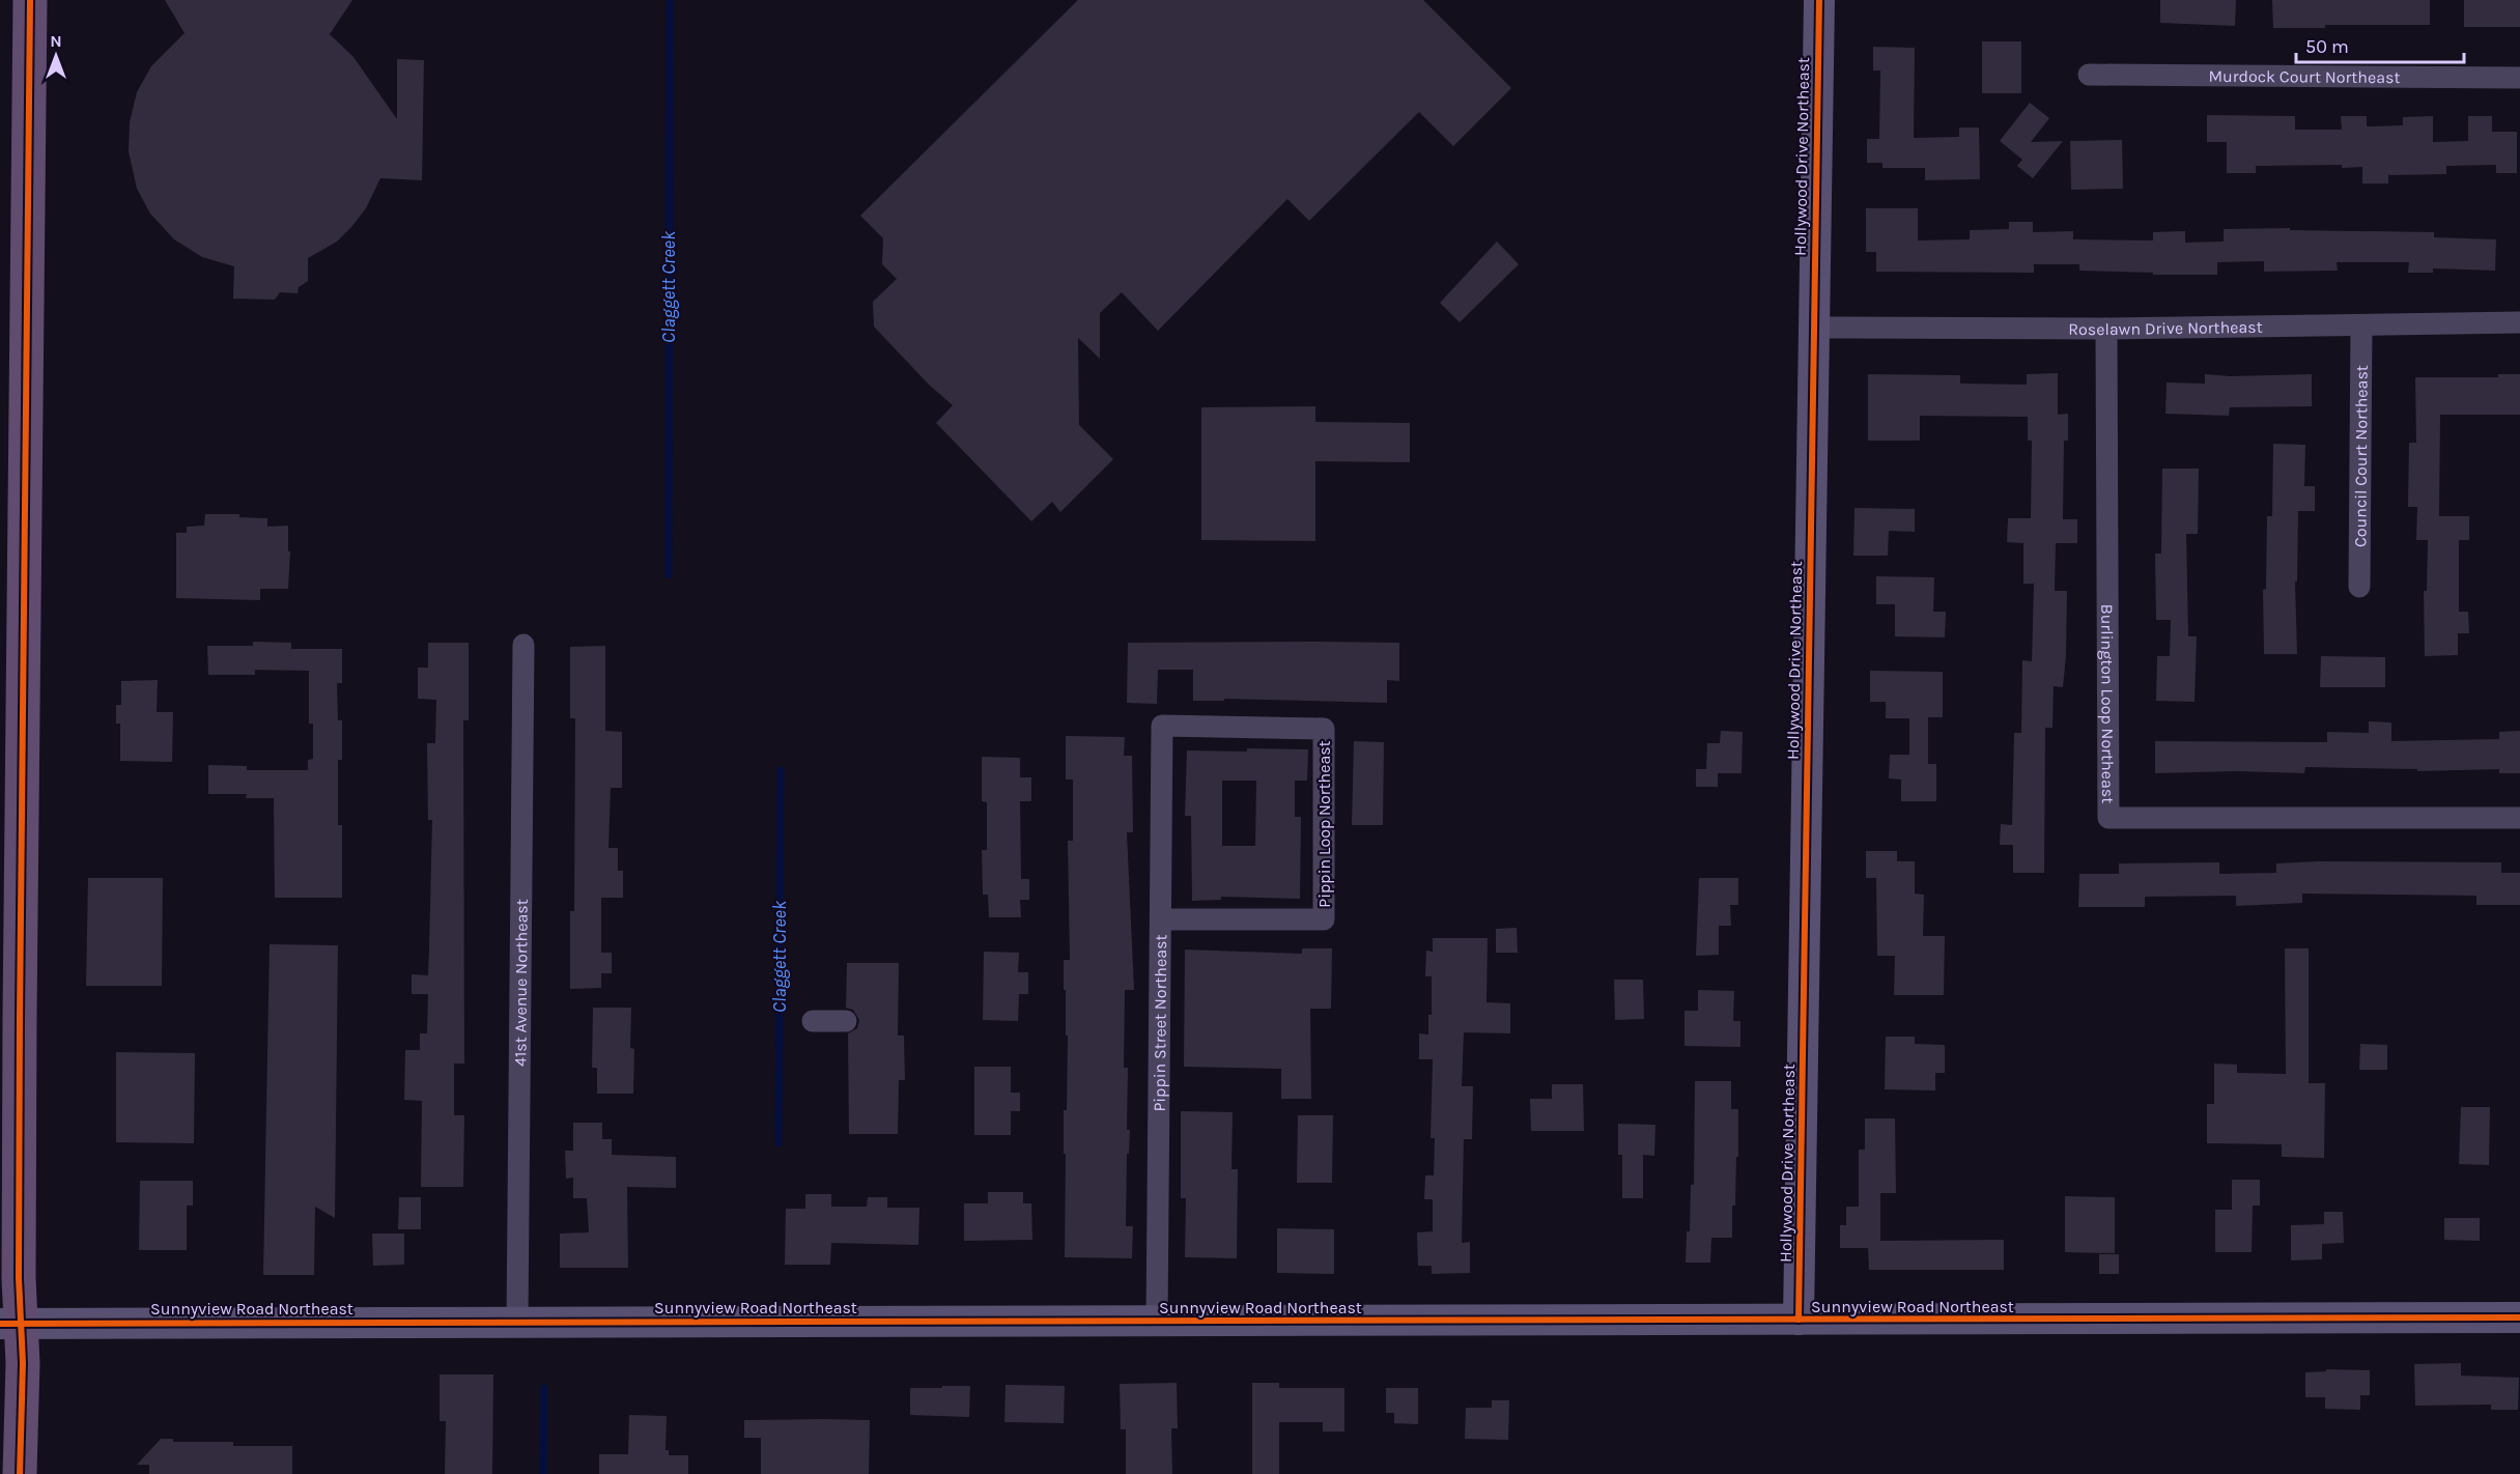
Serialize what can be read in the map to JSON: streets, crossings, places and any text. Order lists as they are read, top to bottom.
{
  "streets": {
    "main road": ["Hollywood Drive Northeast", "Sunnyview Road Northeast"],
    "street": [
      "Murdock Court Northeast",
      "Roselawn Drive Northeast",
      "Council Court Northeast",
      "Burlington Loop Northeast",
      "Pippin Loop Northeast",
      "41st Avenue Northeast",
      "Pippin Street Northeast"
    ]
  },
  "crossings": [
    ["Hollywood Drive Northeast", "Roselawn Drive Northeast"],
    ["Hollywood Drive Northeast", "Sunnyview Road Northeast"],
    ["Roselawn Drive Northeast", "Council Court Northeast"],
    ["Roselawn Drive Northeast", "Burlington Loop Northeast"],
    ["Pippin Loop Northeast", "Pippin Street Northeast"],
    ["41st Avenue Northeast", "Sunnyview Road Northeast"],
    ["Pippin Street Northeast", "Sunnyview Road Northeast"]
  ],
  "water": ["Claggett Creek"],
  "scale_bar": "50 m",
  "north": "top"
}
